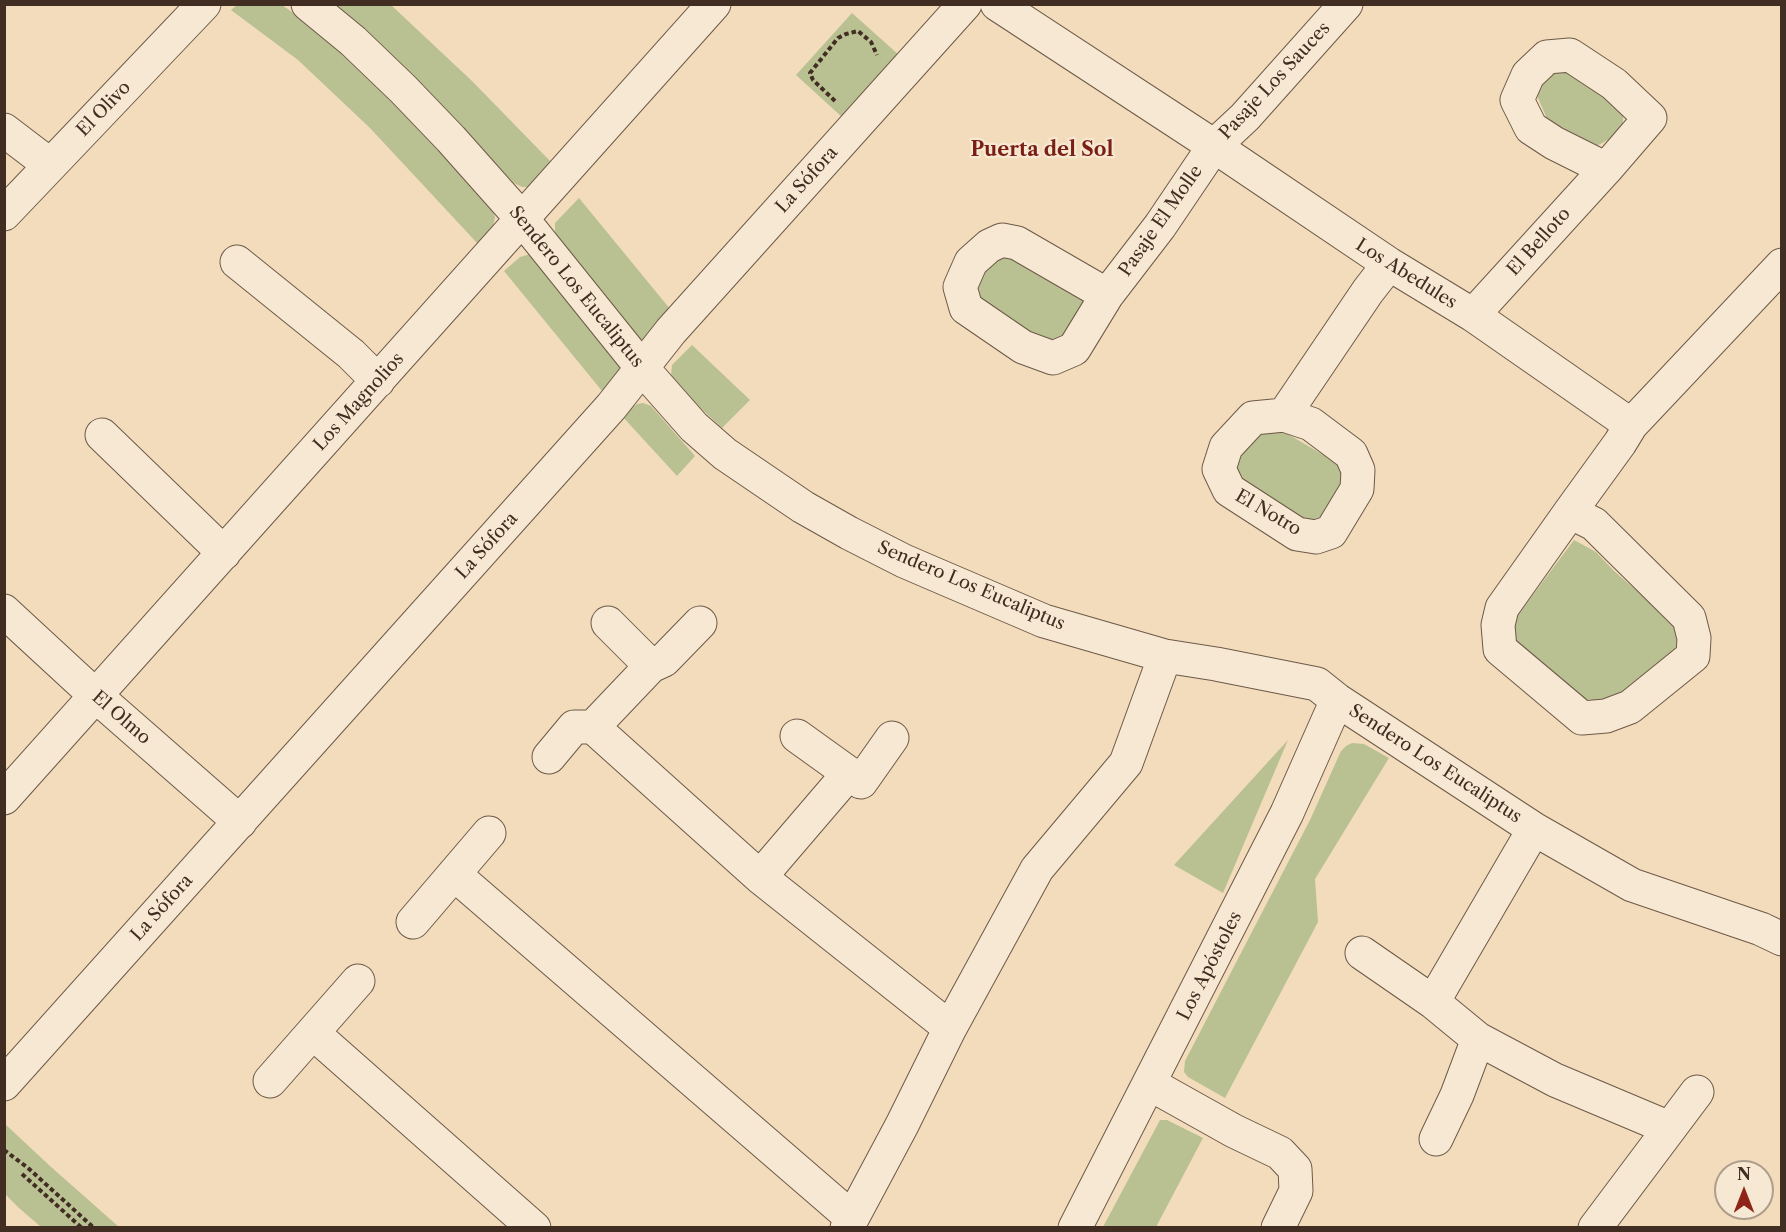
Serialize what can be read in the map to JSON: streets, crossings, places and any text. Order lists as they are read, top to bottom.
{
  "streets": {
    "street": [
      "Pasaje Los Sauces",
      "El Olivo",
      "La Sófora",
      "Pasaje El Molle",
      "El Belloto",
      "Los Abedules",
      "Sendero Los Eucaliptus",
      "Los Magnolios",
      "El Olmo",
      "Los Apóstoles"
    ]
  },
  "crossings": [
    ["Pasaje Los Sauces", "Pasaje El Molle"],
    ["Pasaje Los Sauces", "Los Abedules"],
    ["La Sófora", "Sendero Los Eucaliptus"],
    ["La Sófora", "El Olmo"],
    ["Pasaje El Molle", "Los Abedules"],
    ["El Belloto", "Los Abedules"],
    ["Sendero Los Eucaliptus", "Los Magnolios"],
    ["Sendero Los Eucaliptus", "Los Apóstoles"],
    ["Los Magnolios", "El Olmo"]
  ],
  "districts": ["Puerta del Sol"],
  "north": "top"
}
